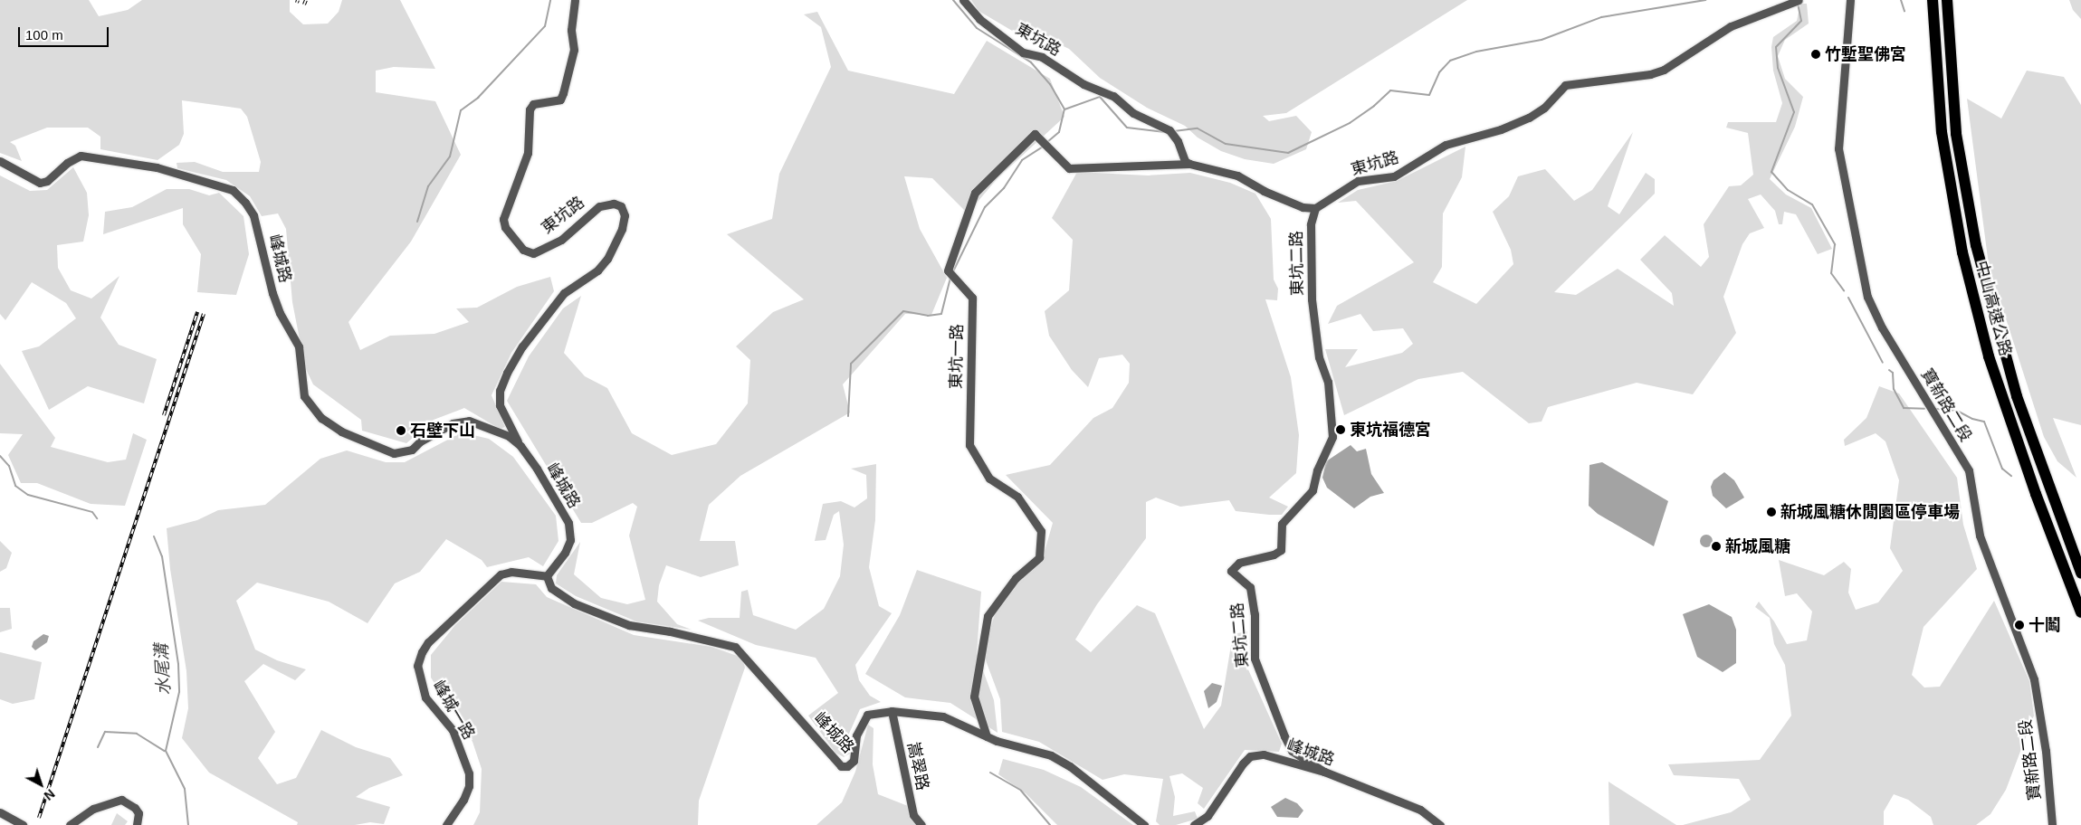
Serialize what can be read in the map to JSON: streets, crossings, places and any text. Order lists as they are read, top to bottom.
{
  "streets": {
    "highway": ["中山高速公路"],
    "street": [
      "東坑路",
      "峰城路",
      "東坑二路",
      "東坑一路",
      "寶新路二段",
      "峰城一路",
      "嵩翠路"
    ]
  },
  "crossings": [
    ["東坑路", "峰城路"],
    ["東坑路", "東坑二路"],
    ["東坑路", "東坑一路"],
    ["峰城路", "東坑二路"],
    ["峰城路", "東坑一路"],
    ["峰城路", "峰城一路"],
    ["峰城路", "嵩翠路"]
  ],
  "water": ["水尾溝"],
  "places": [
    "竹塹聖佛宮",
    "東坑福德宮",
    "石壁下山",
    "新城風糖休閒園區停車場",
    "新城風糖",
    "十鬮"
  ],
  "scale_bar": "100 m",
  "north": "bottom right"
}
